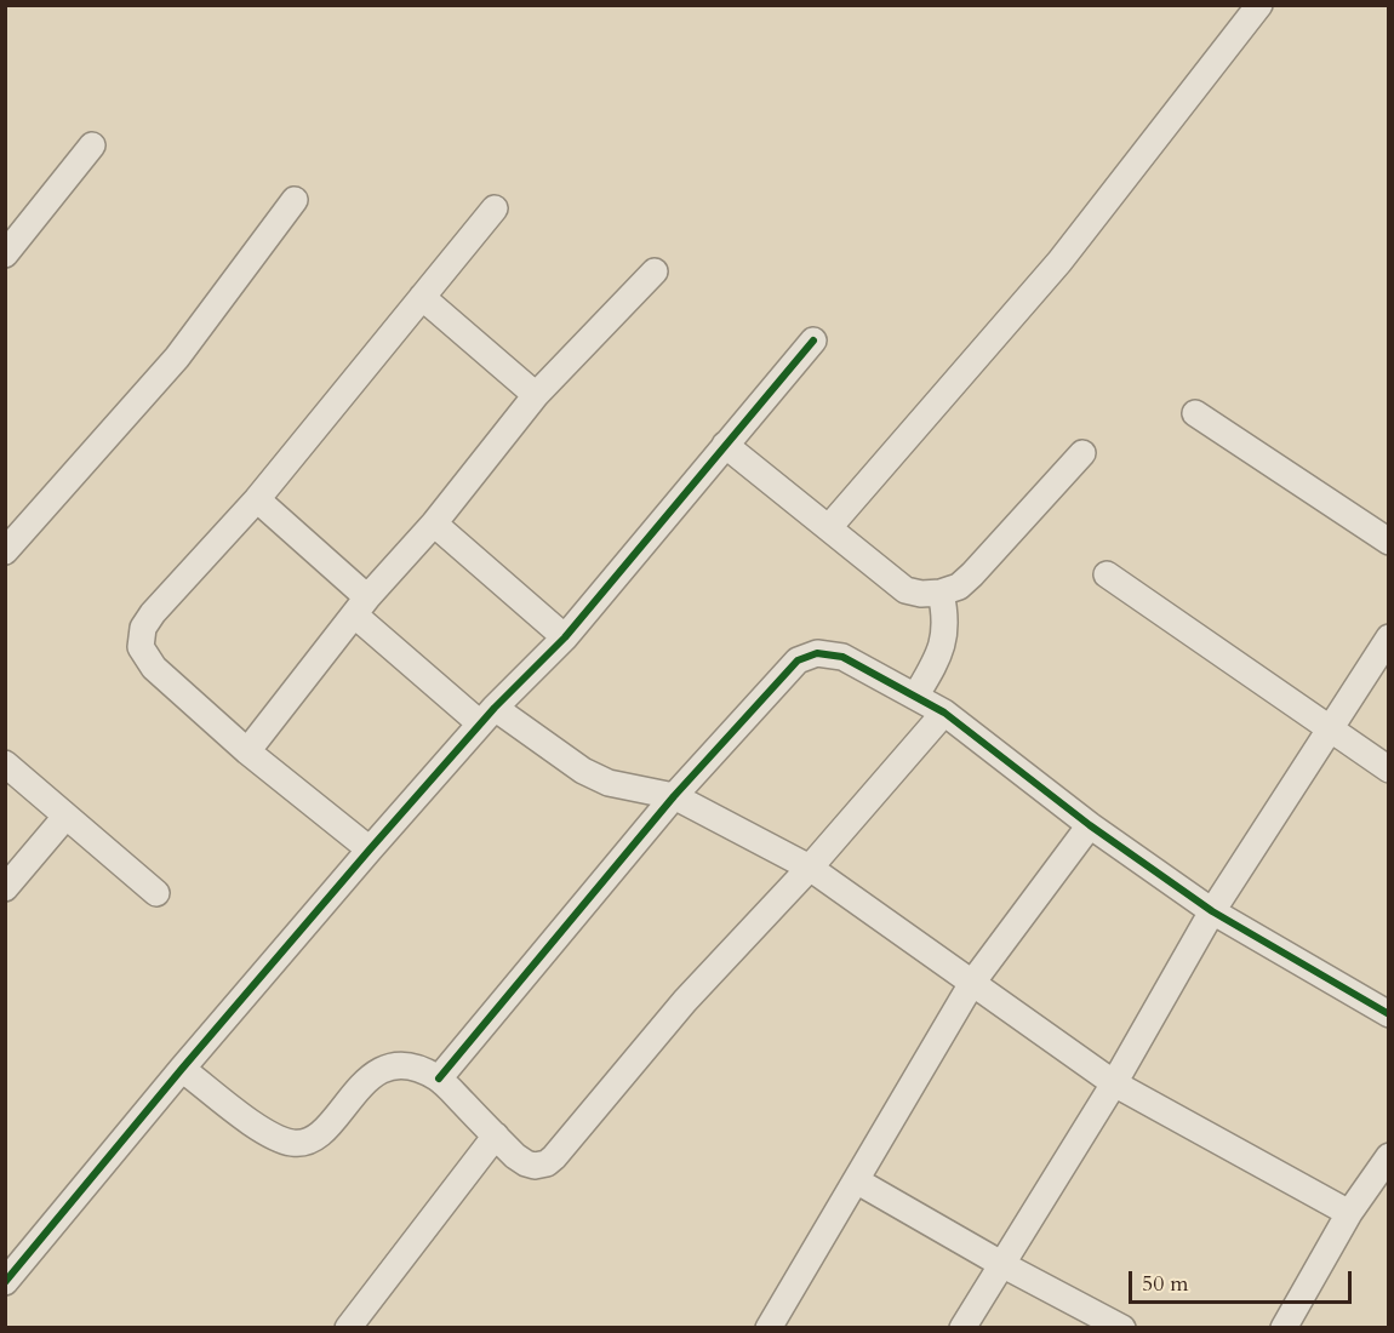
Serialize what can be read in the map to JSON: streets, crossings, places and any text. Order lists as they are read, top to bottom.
{
  "scale_bar": "50 m"
}
